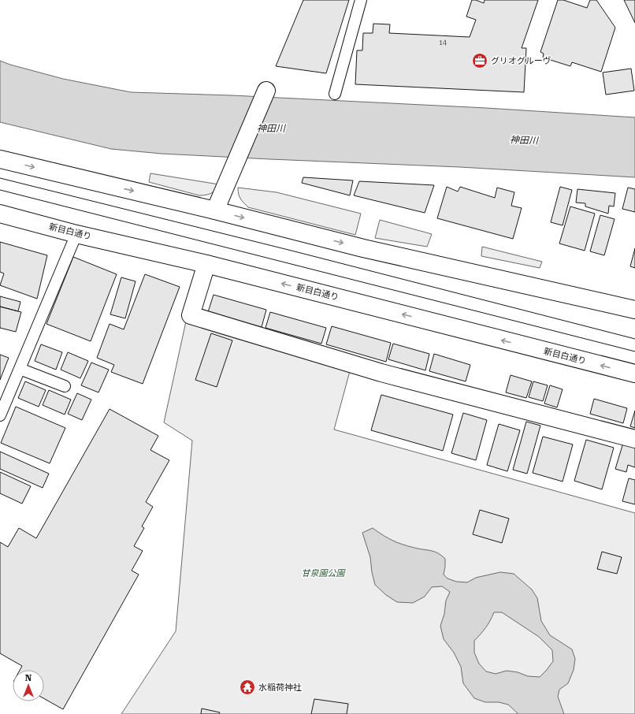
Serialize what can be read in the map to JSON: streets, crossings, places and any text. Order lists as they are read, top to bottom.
{
  "streets": {
    "main road": ["新目白通り"]
  },
  "water": ["神田川"],
  "parks": ["甘泉園公園"],
  "places": {
    "office": ["グリオグルーヴ"],
    "temple": ["水稲荷神社"]
  },
  "house_numbers": ["14"],
  "north": "top"
}
